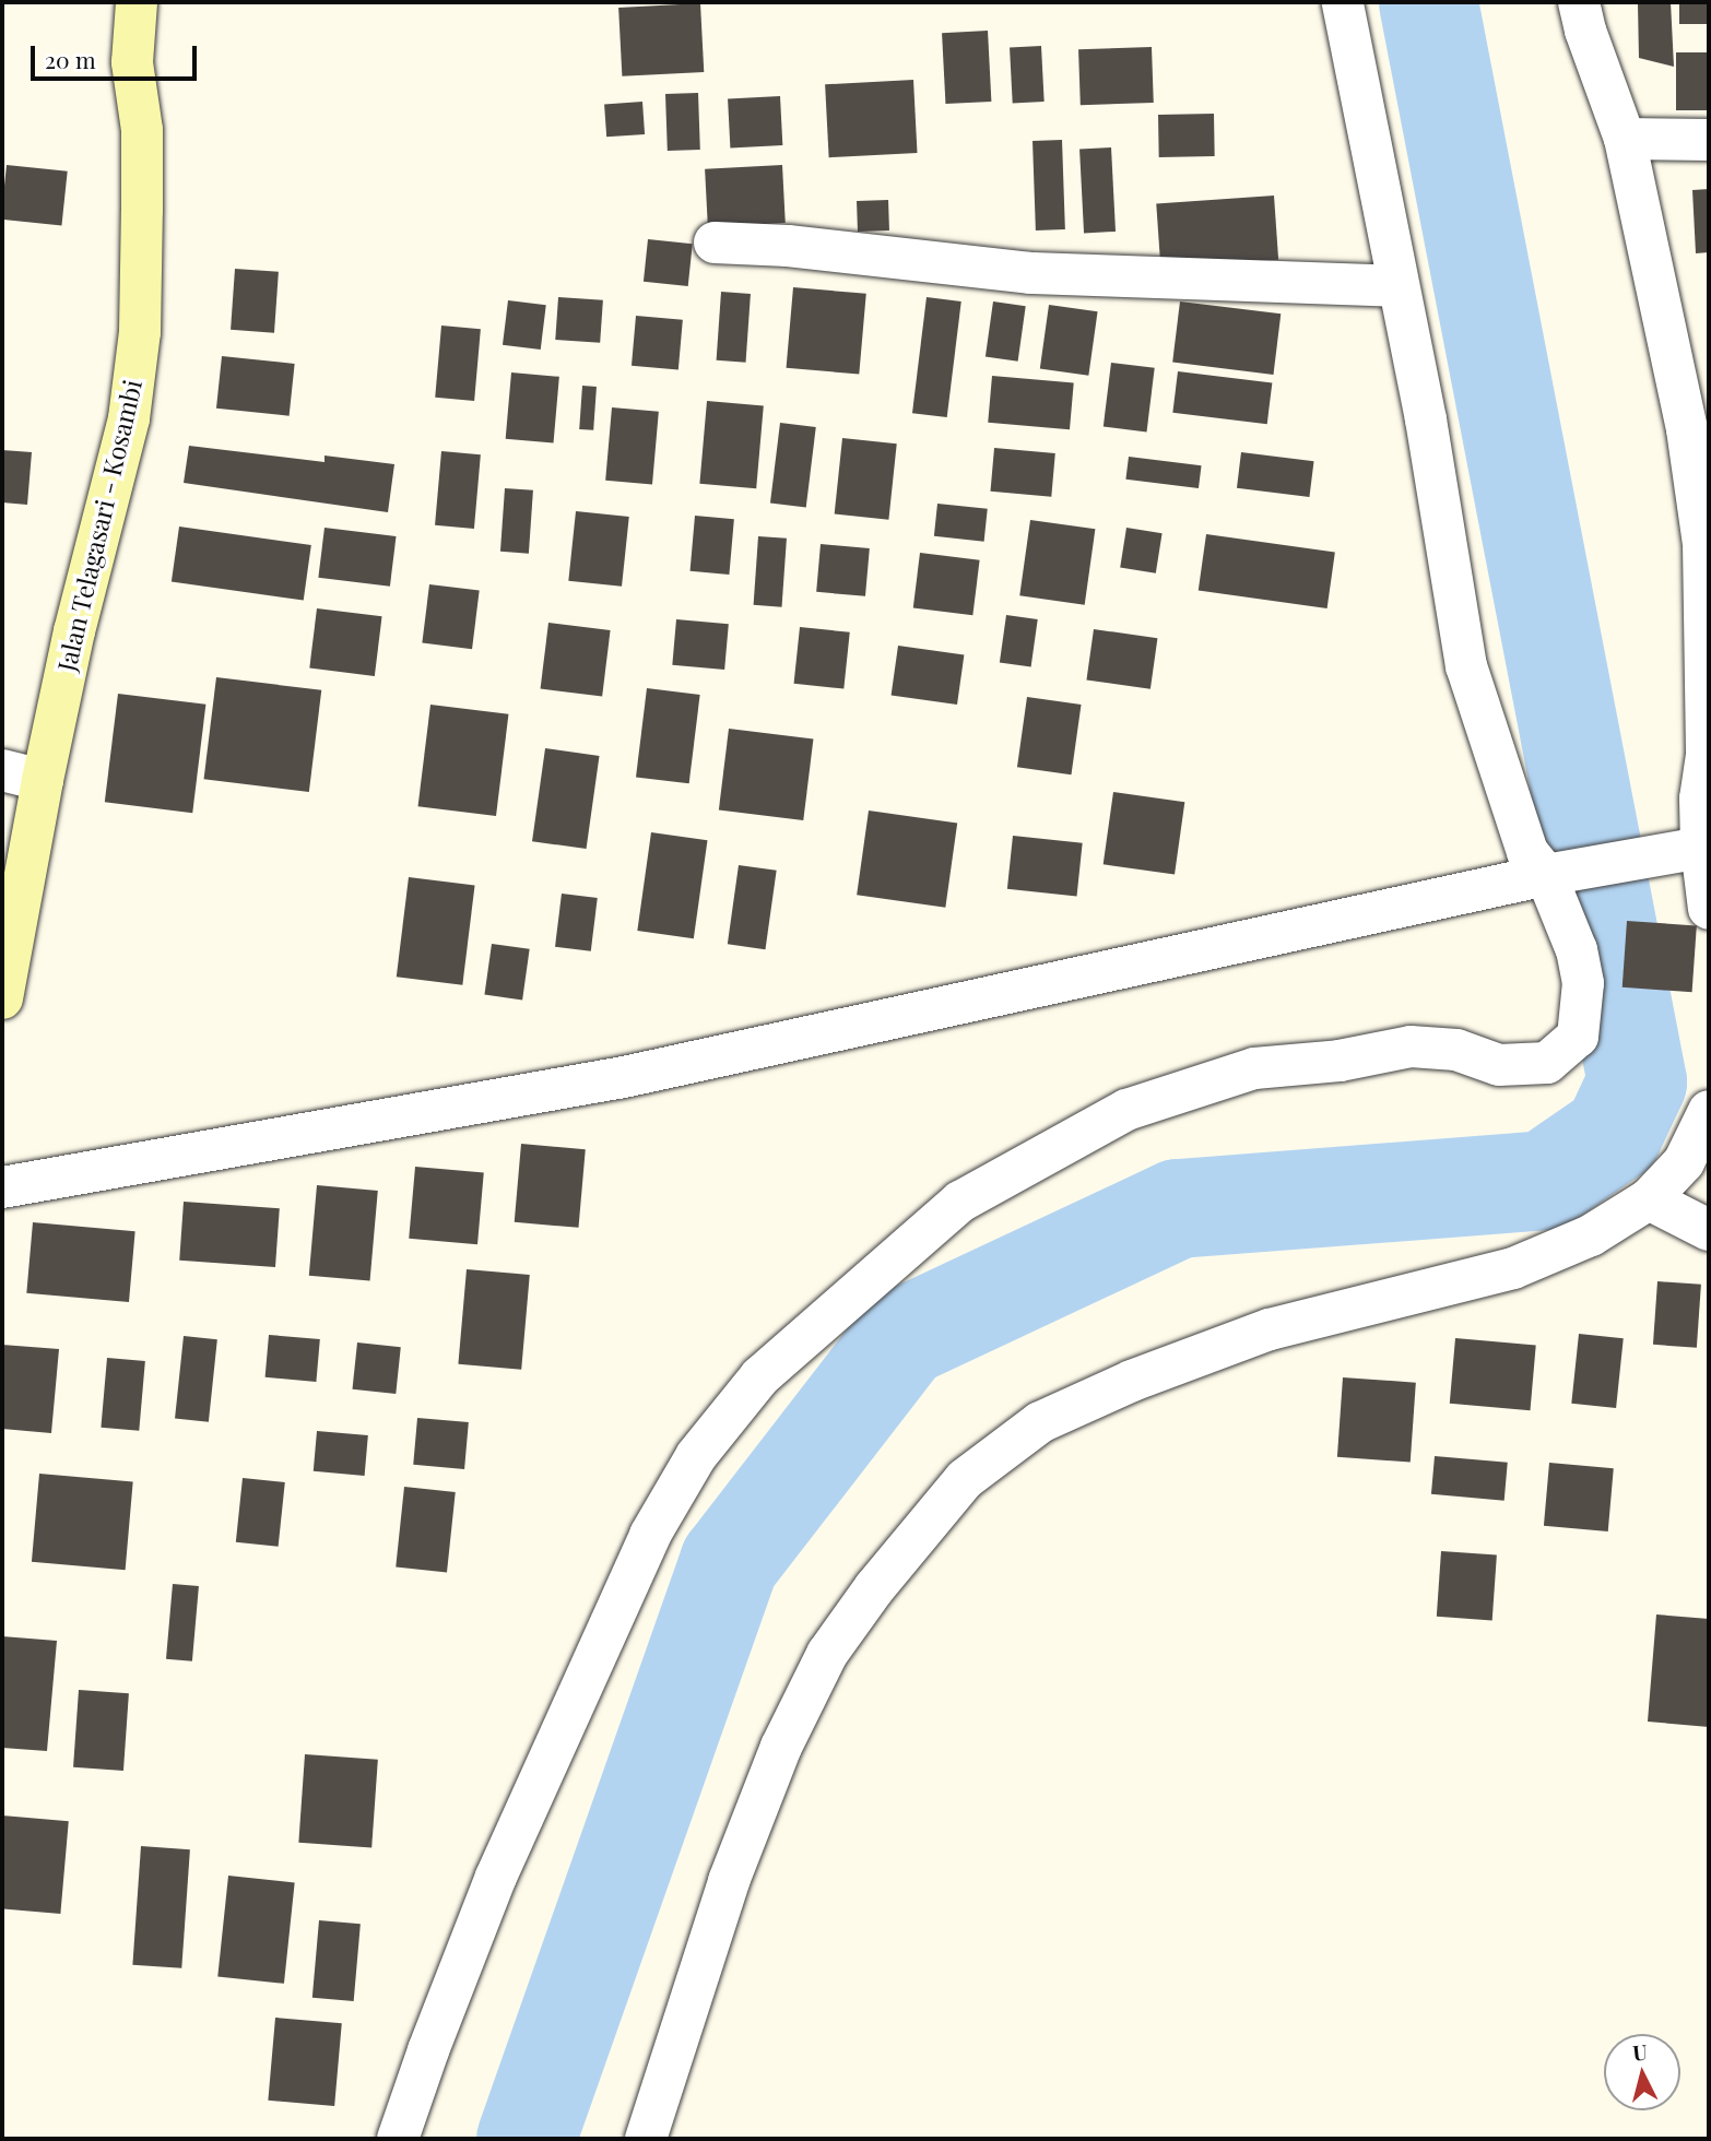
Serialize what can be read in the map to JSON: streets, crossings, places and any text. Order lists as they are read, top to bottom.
{
  "streets": {
    "main road": ["Jalan Telagasari - Kosambi"]
  },
  "scale_bar": "20 m",
  "north": "top"
}
